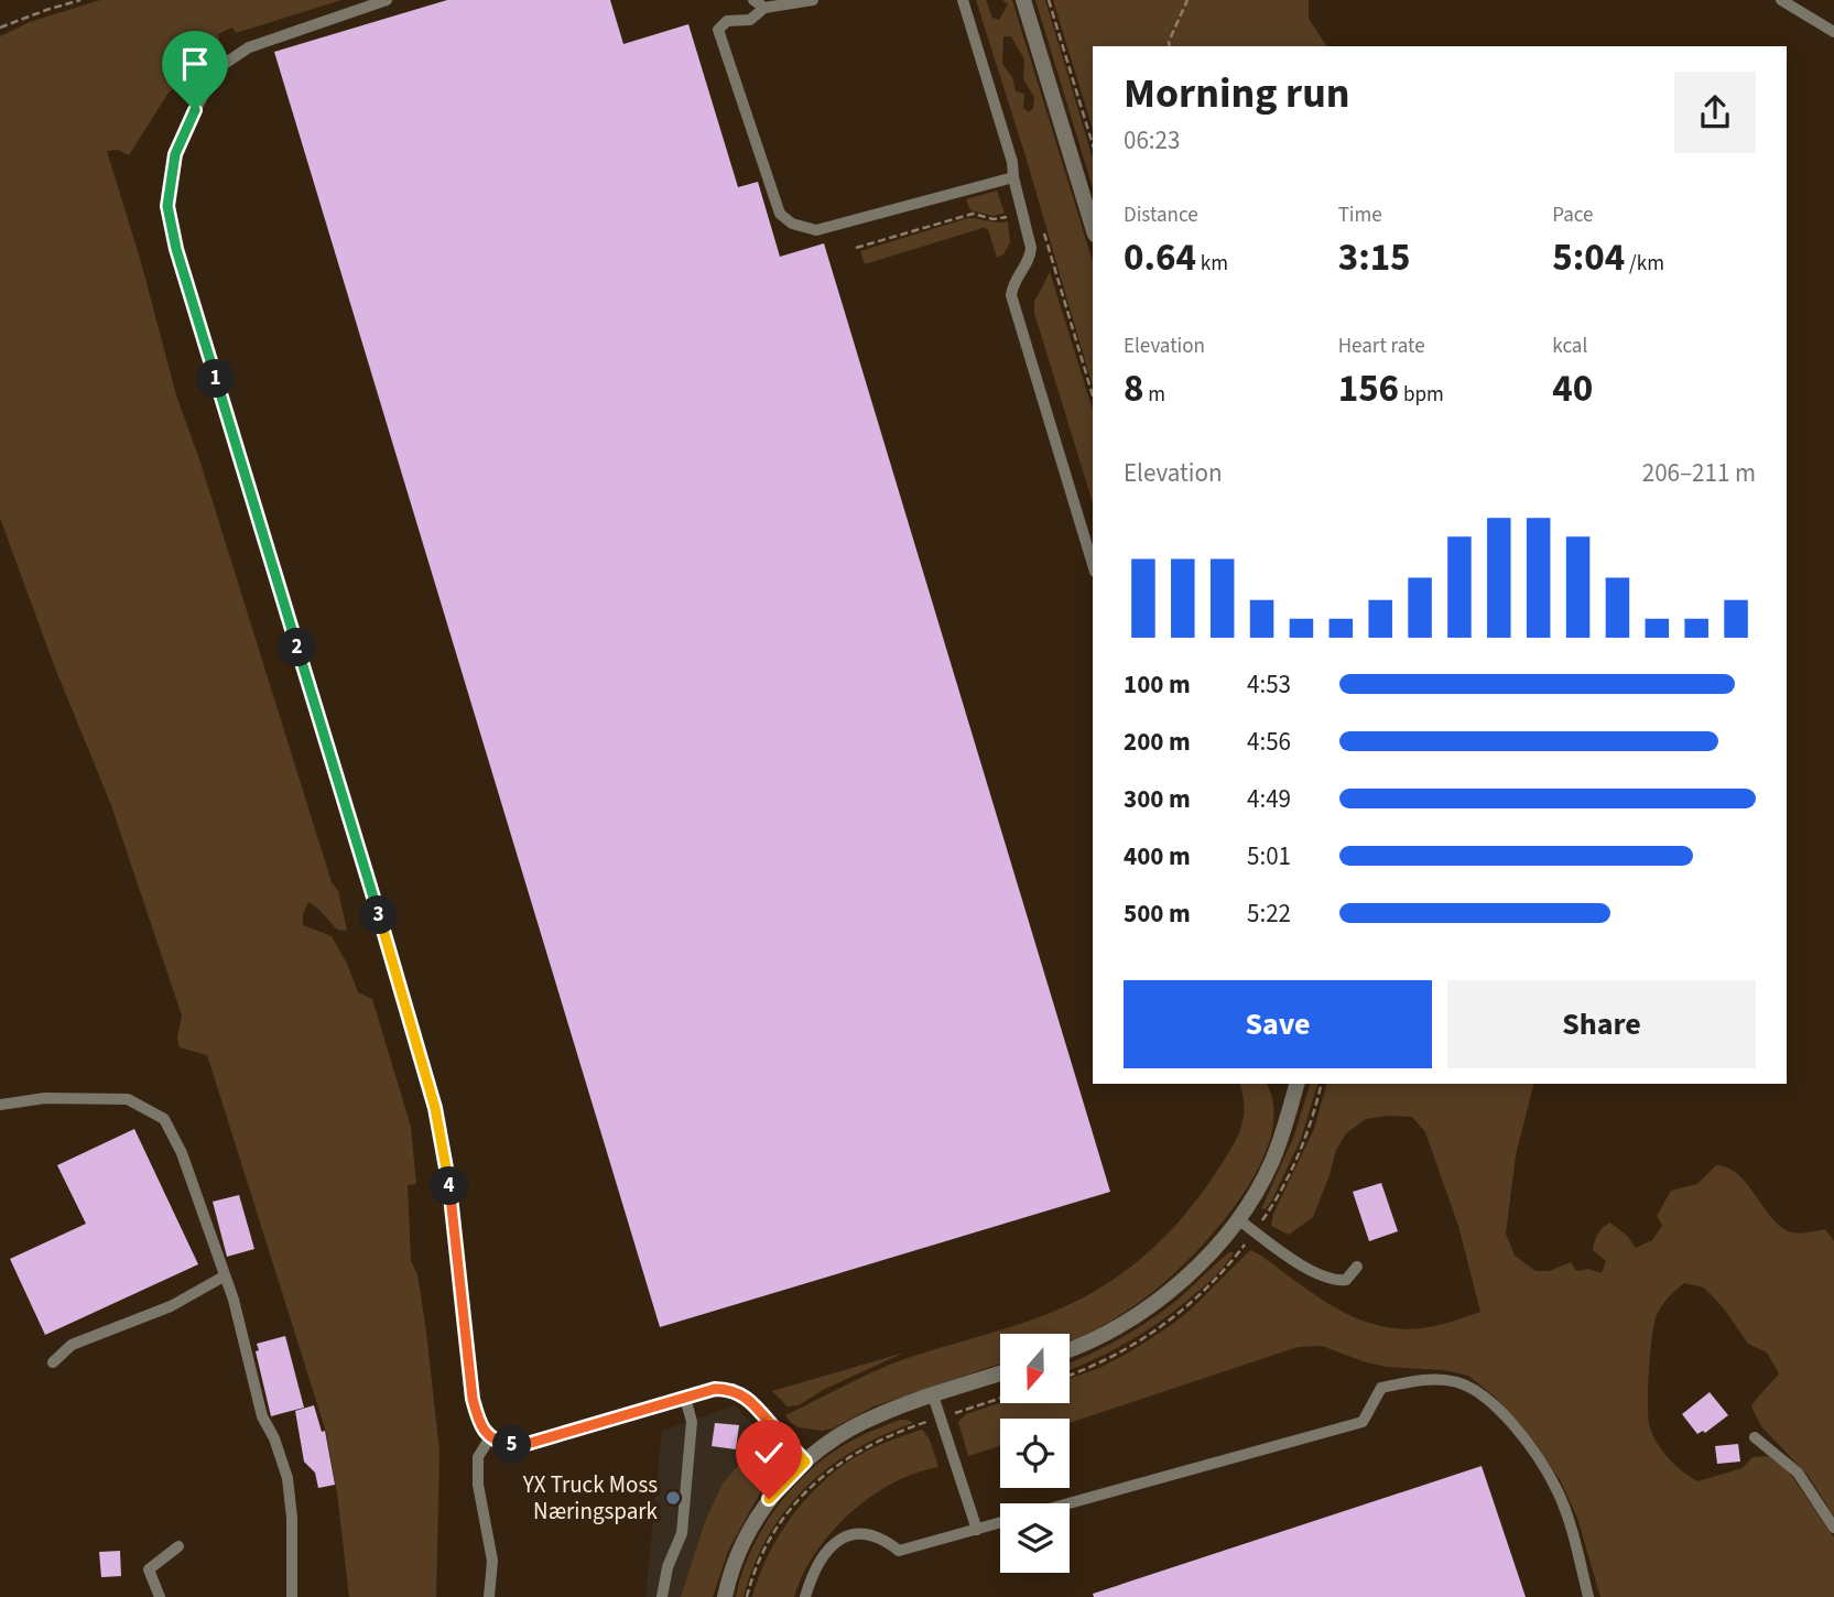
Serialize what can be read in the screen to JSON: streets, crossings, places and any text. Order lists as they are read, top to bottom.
{
  "places": ["YX Truck Moss Næringspark"],
  "north": "bottom",
  "page": {
    "heading": ["Morning run", "06:23"],
    "stats": [
      ["Distance", "0.64 km"],
      ["Time", "3:15"],
      ["Pace", "5:04 /km"],
      ["Elevation", "8 m"],
      ["Heart rate", "156 bpm"],
      ["kcal", "40"]
    ],
    "pins": [
      "1",
      "2",
      "3",
      "4",
      "5"
    ],
    "chart": ["Elevation", "206–211 m"],
    "list": [
      {
        "name": "100 m",
        "note": "4:53"
      },
      {
        "name": "200 m",
        "note": "4:56"
      },
      {
        "name": "300 m",
        "note": "4:49"
      },
      {
        "name": "400 m",
        "note": "5:01"
      },
      {
        "name": "500 m",
        "note": "5:22"
      }
    ],
    "buttons": ["Save", "Share"]
  }
}
